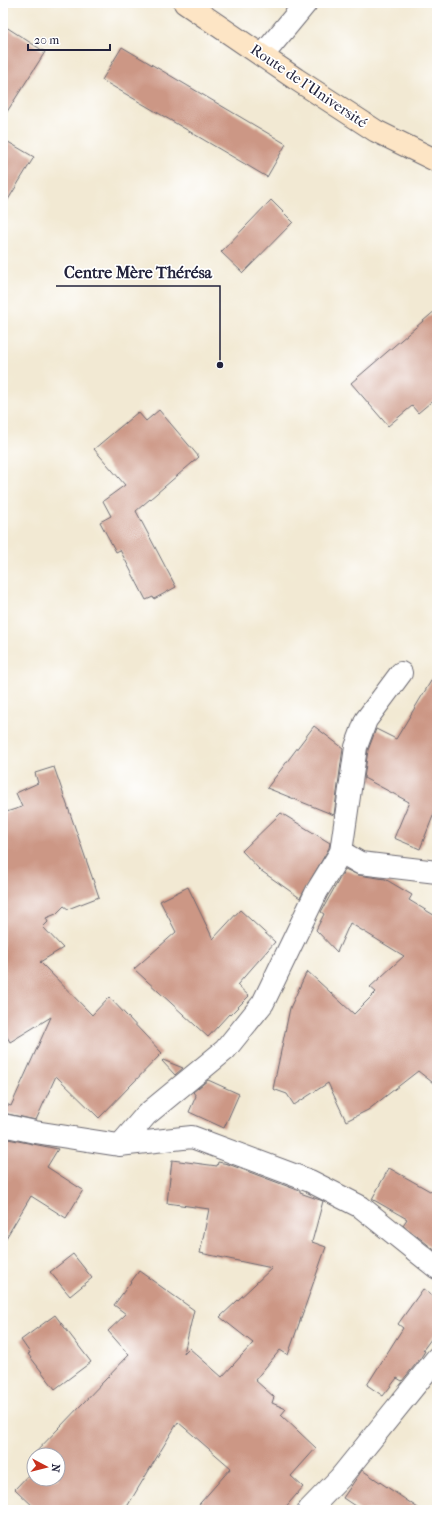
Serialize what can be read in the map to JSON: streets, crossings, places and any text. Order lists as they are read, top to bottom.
{
  "streets": {
    "street": ["Route de l'Université"]
  },
  "places": ["Centre Mère Thérésa"],
  "scale_bar": "20 m",
  "north": "right"
}
